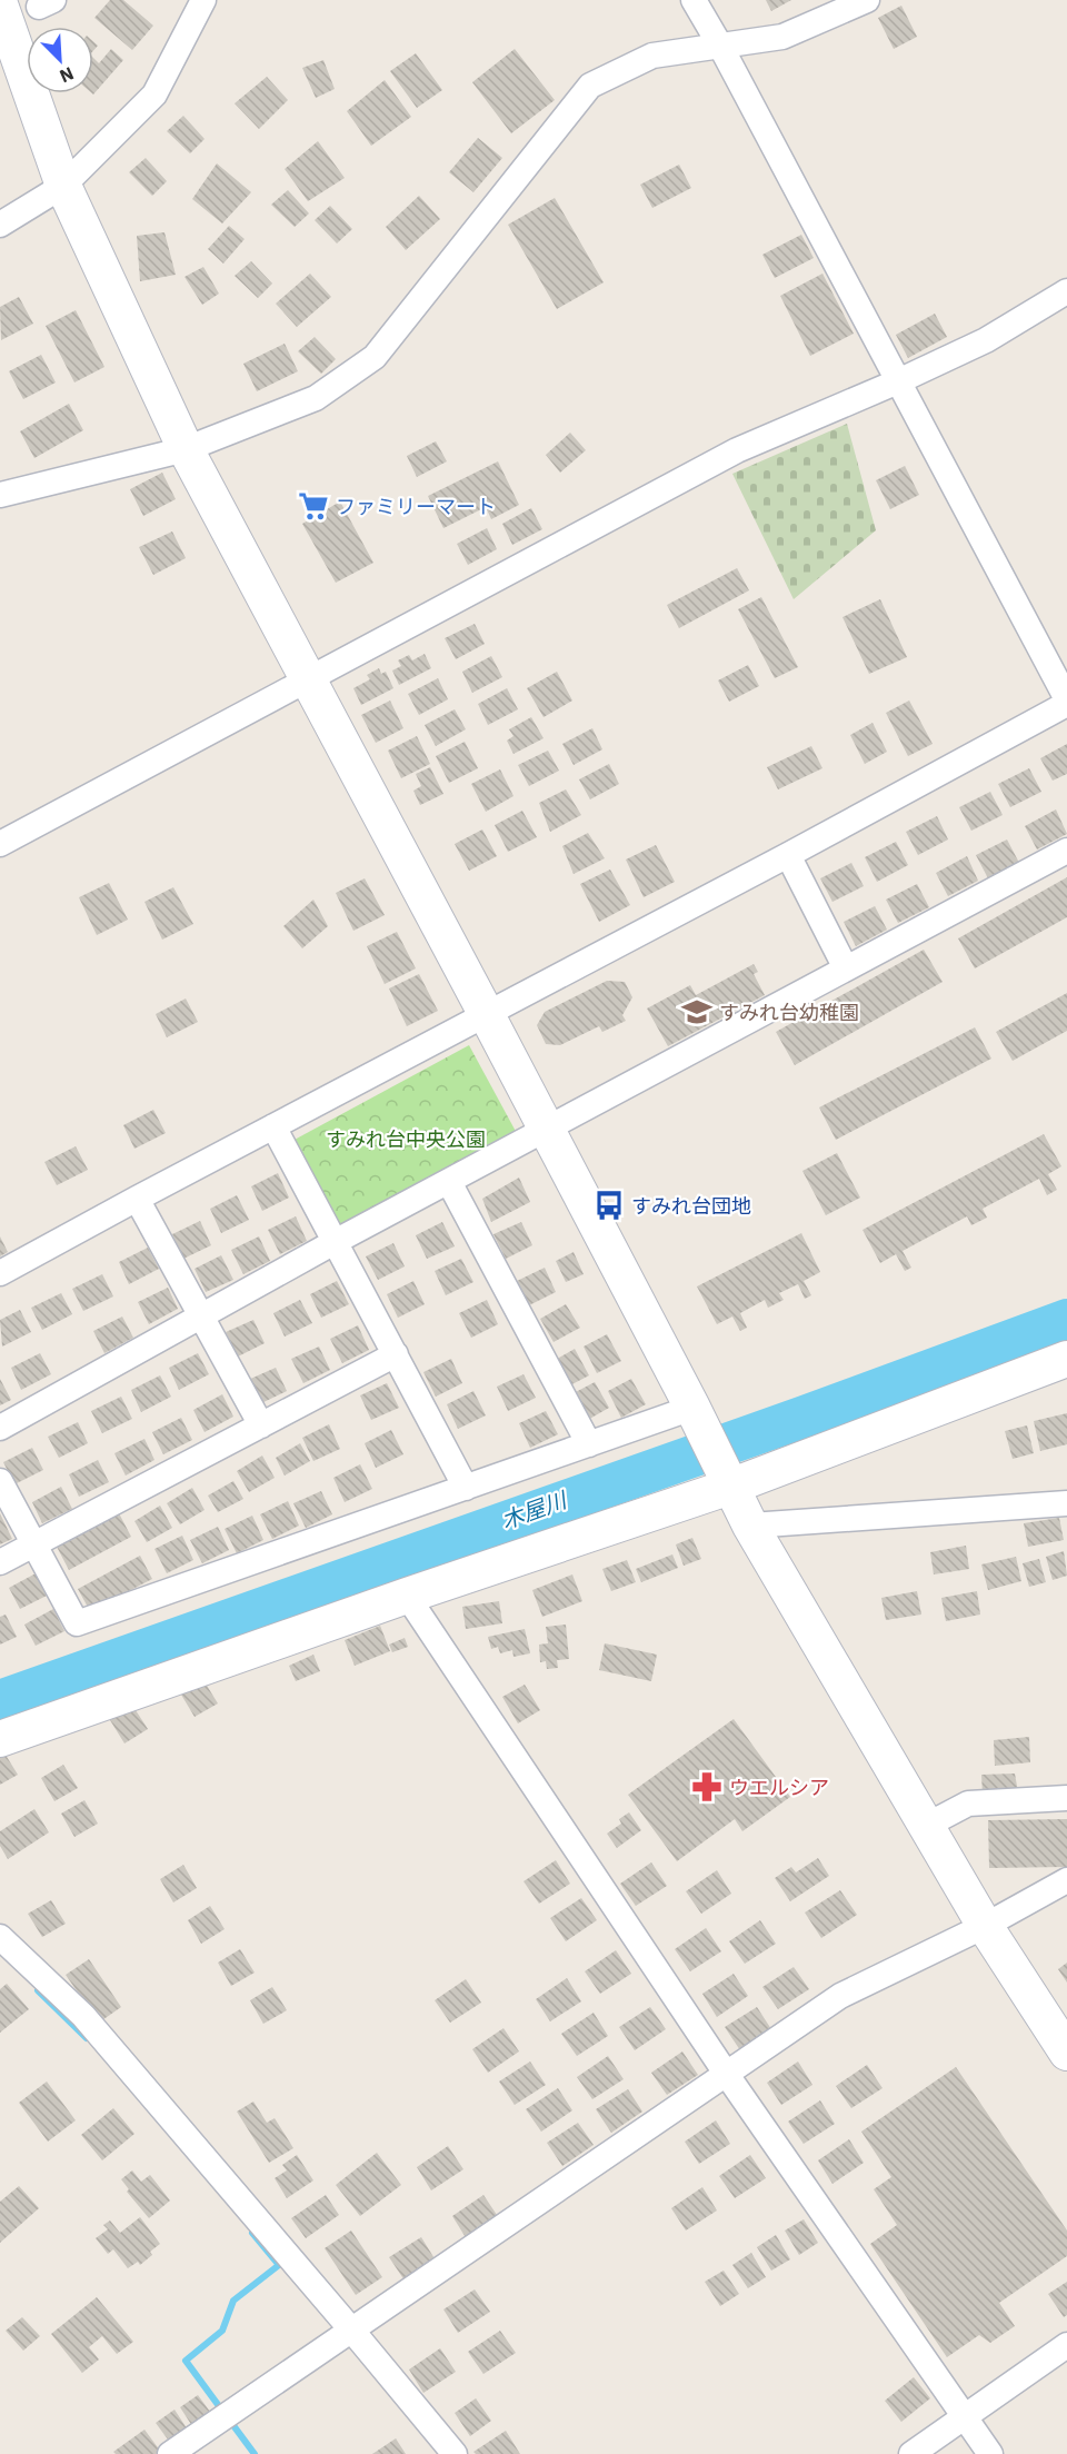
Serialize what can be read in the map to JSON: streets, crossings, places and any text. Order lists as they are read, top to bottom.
{
  "water": ["木屋川"],
  "parks": ["すみれ台中央公園"],
  "places": {
    "supermarket": ["ファミリーマート"],
    "school or university": ["すみれ台幼稚園"],
    "bus stop": ["すみれ台団地"],
    "pharmacy": ["ウエルシア"]
  },
  "north": "bottom right"
}
